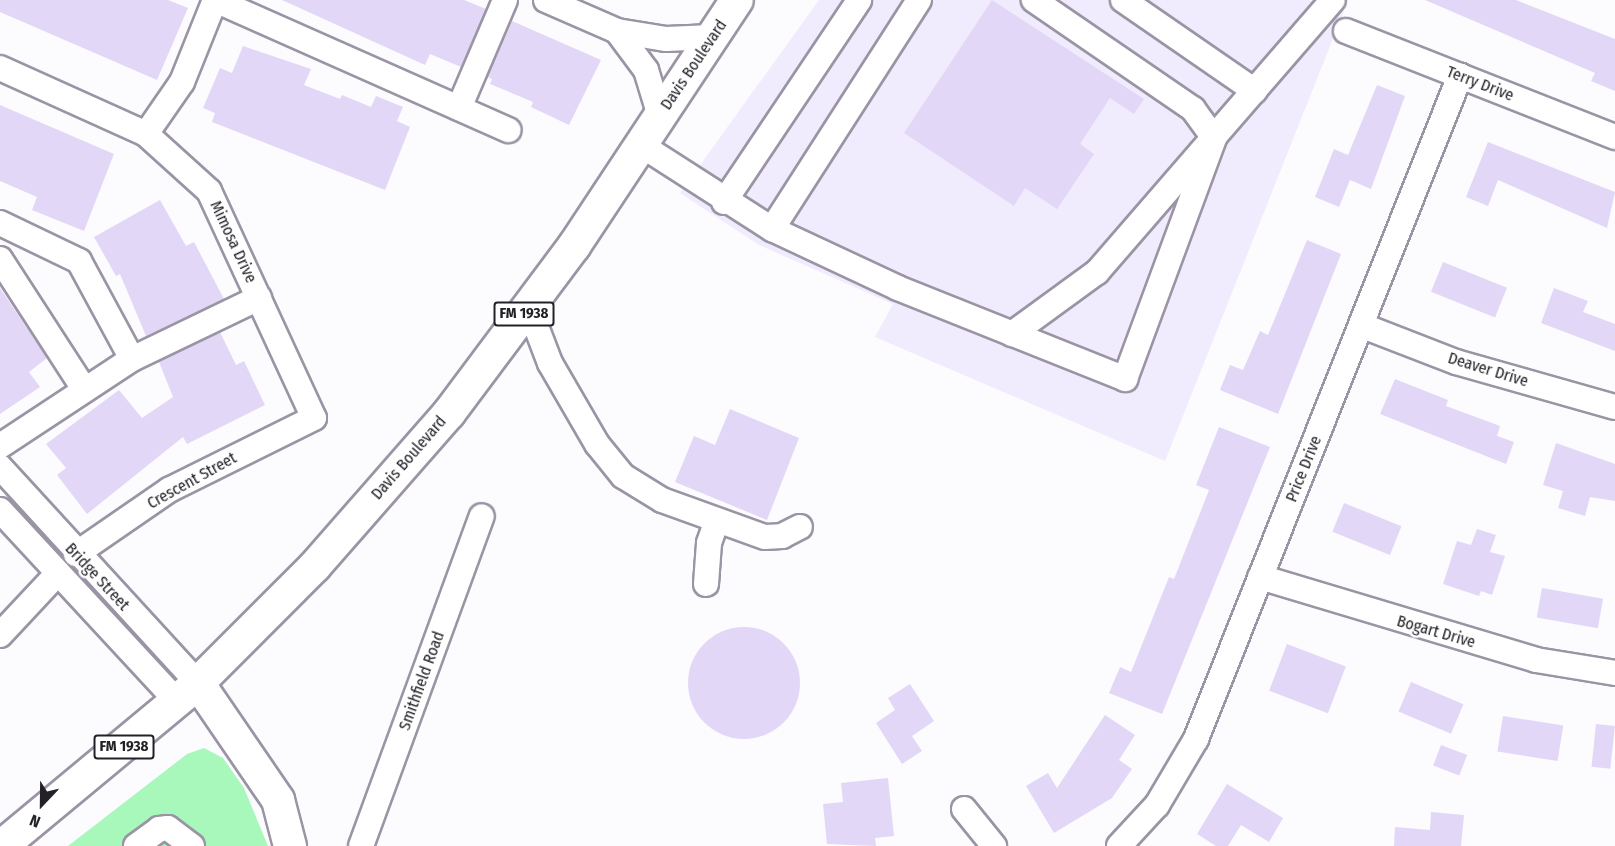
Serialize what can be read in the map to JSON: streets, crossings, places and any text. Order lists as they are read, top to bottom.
{
  "streets": {
    "main road": ["Davis Boulevard", "FM 1938"],
    "street": [
      "Terry Drive",
      "Mimosa Drive",
      "Deaver Drive",
      "Price Drive",
      "Crescent Street",
      "Bridge Street",
      "Bogart Drive",
      "Smithfield Road"
    ]
  },
  "crossings": [
    ["Davis Boulevard", "Bridge Street"],
    ["Terry Drive", "Price Drive"],
    ["Mimosa Drive", "Crescent Street"],
    ["Deaver Drive", "Price Drive"],
    ["Price Drive", "Bogart Drive"],
    ["Crescent Street", "Bridge Street"]
  ],
  "north": "bottom"
}
